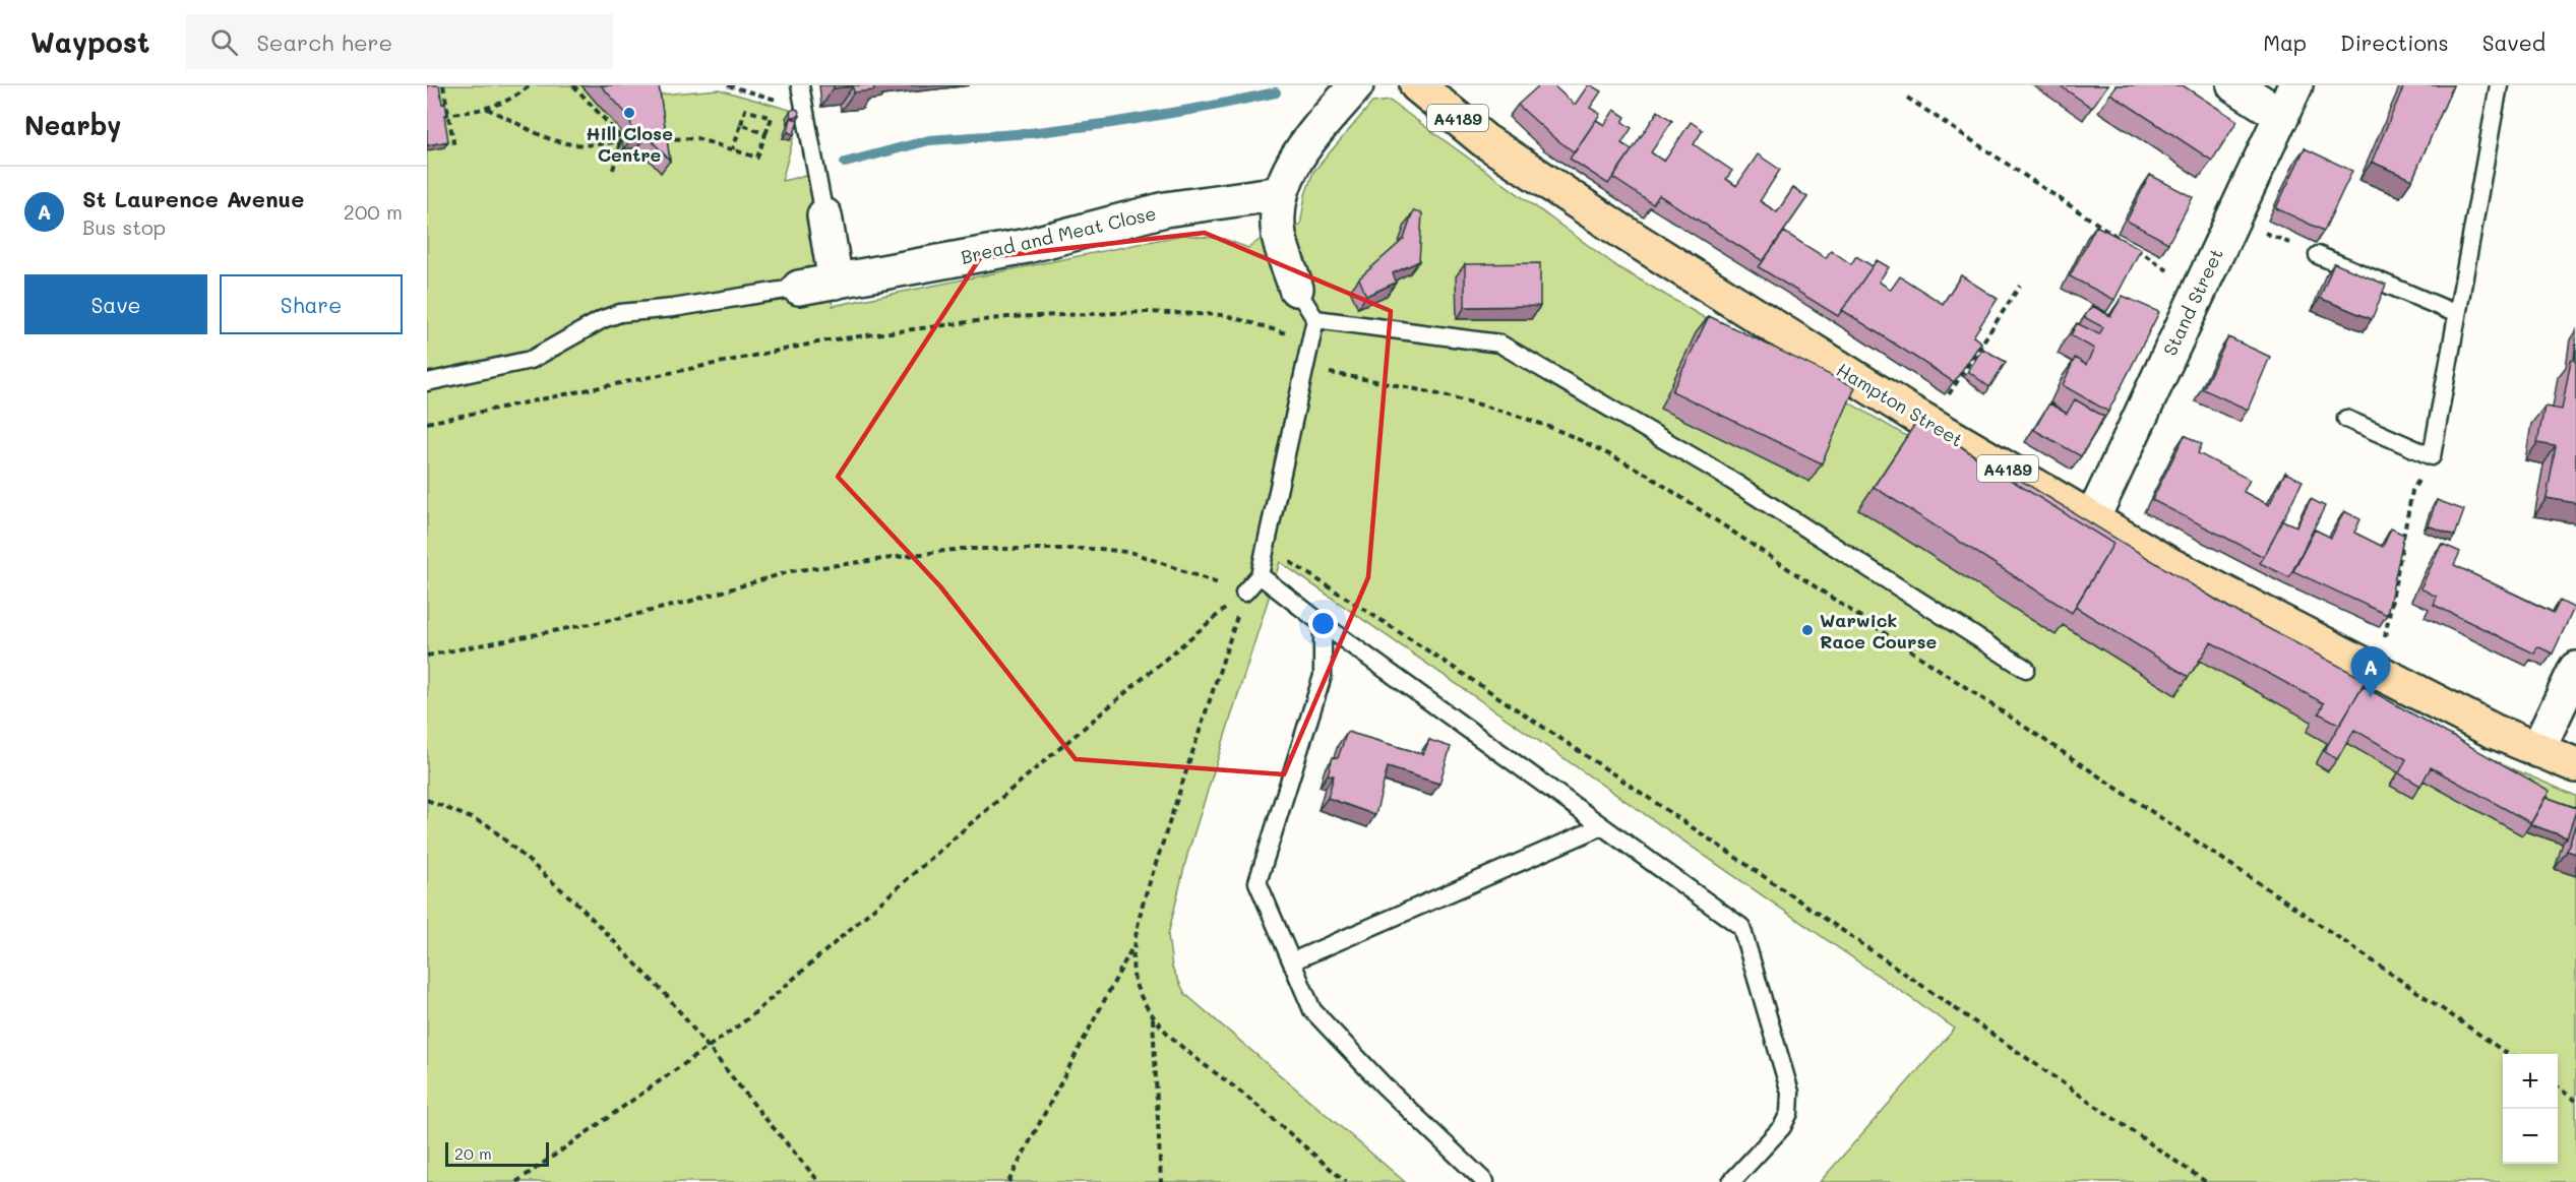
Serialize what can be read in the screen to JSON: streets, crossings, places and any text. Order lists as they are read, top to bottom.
{
  "streets": {
    "main road": ["A4189", "Hampton Street"],
    "street": ["Bread and Meat Close", "Stand Street"]
  },
  "crossings": [
    ["A4189", "Hampton Street"],
    ["Stand Street", "Hampton Street"]
  ],
  "places": ["Hill Close Centre", "Warwick Race Course"],
  "scale_bar": "20 m",
  "page": {
    "header": "Waypost",
    "search": "Search here",
    "nav": ["Map", "Directions", "Saved"],
    "heading": "Nearby",
    "list": [
      {
        "mark": "A",
        "name": "St Laurence Avenue",
        "note": "Bus stop",
        "value": "200 m"
      }
    ],
    "buttons": ["Save", "Share"],
    "pins": "A",
    "map_buttons": ["+", "−"],
    "scale": "20 m"
  }
}
